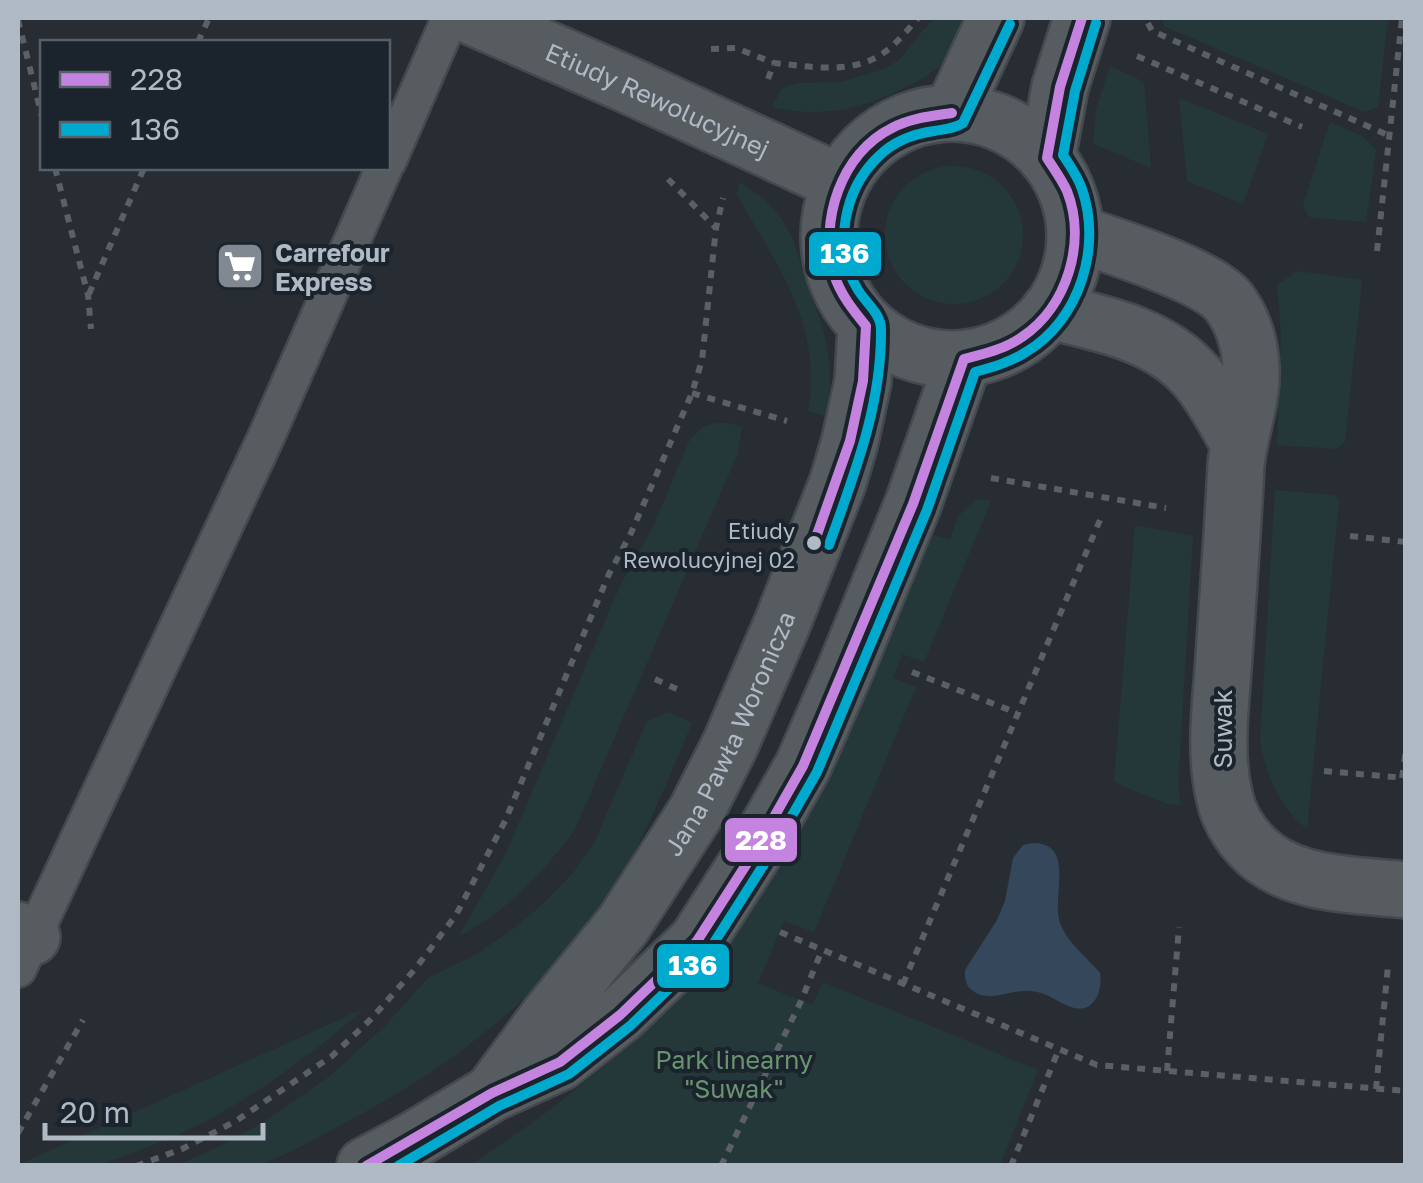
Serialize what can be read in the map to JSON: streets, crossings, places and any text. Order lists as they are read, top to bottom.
{
  "streets": {
    "street": ["Etiudy Rewolucyjnej", "Suwak", "Jana Pawła Woronicza"]
  },
  "crossings": [
    ["Etiudy Rewolucyjnej", "Suwak"],
    ["Etiudy Rewolucyjnej", "Jana Pawła Woronicza"],
    ["Suwak", "Jana Pawła Woronicza"]
  ],
  "parks": ["Park linearny \"Suwak\""],
  "places": {
    "supermarket": ["Carrefour Express"],
    "other": ["Etiudy Rewolucyjnej 02"]
  },
  "lines": ["transit line 228", "transit line 136"],
  "legend": ["228", "136"],
  "scale_bar": "20 m"
}
